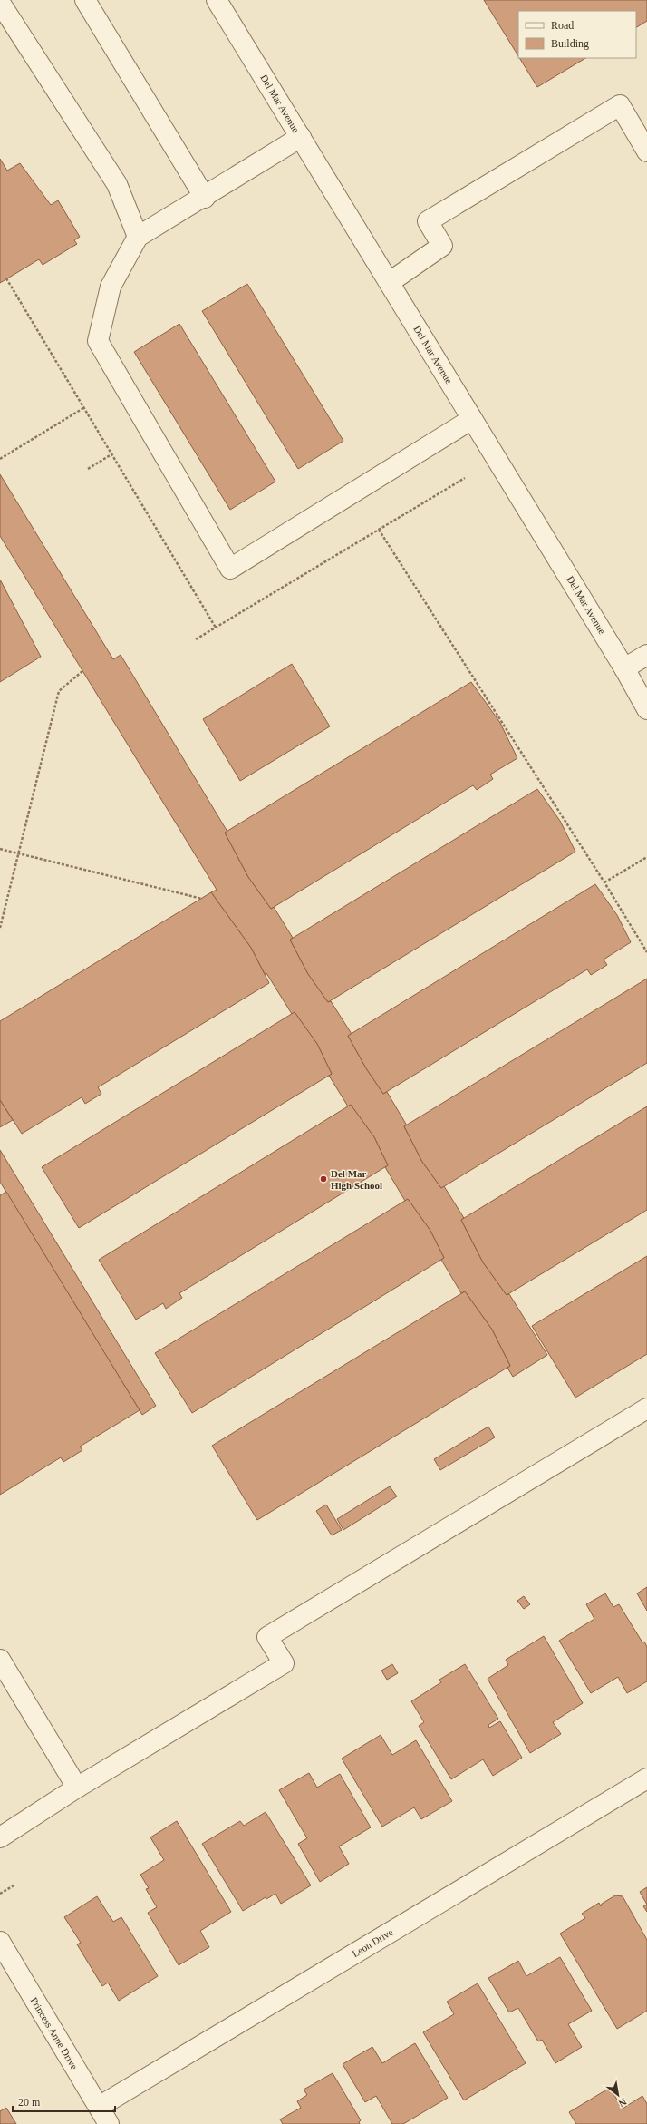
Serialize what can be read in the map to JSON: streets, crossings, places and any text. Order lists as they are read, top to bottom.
{
  "streets": {
    "street": ["Del Mar Avenue", "Leon Drive", "Princess Anne Drive"]
  },
  "crossings": [
    ["Leon Drive", "Princess Anne Drive"]
  ],
  "places": ["Del Mar High School"],
  "legend": ["Road", "Building"],
  "scale_bar": "20 m",
  "north": "bottom right"
}
